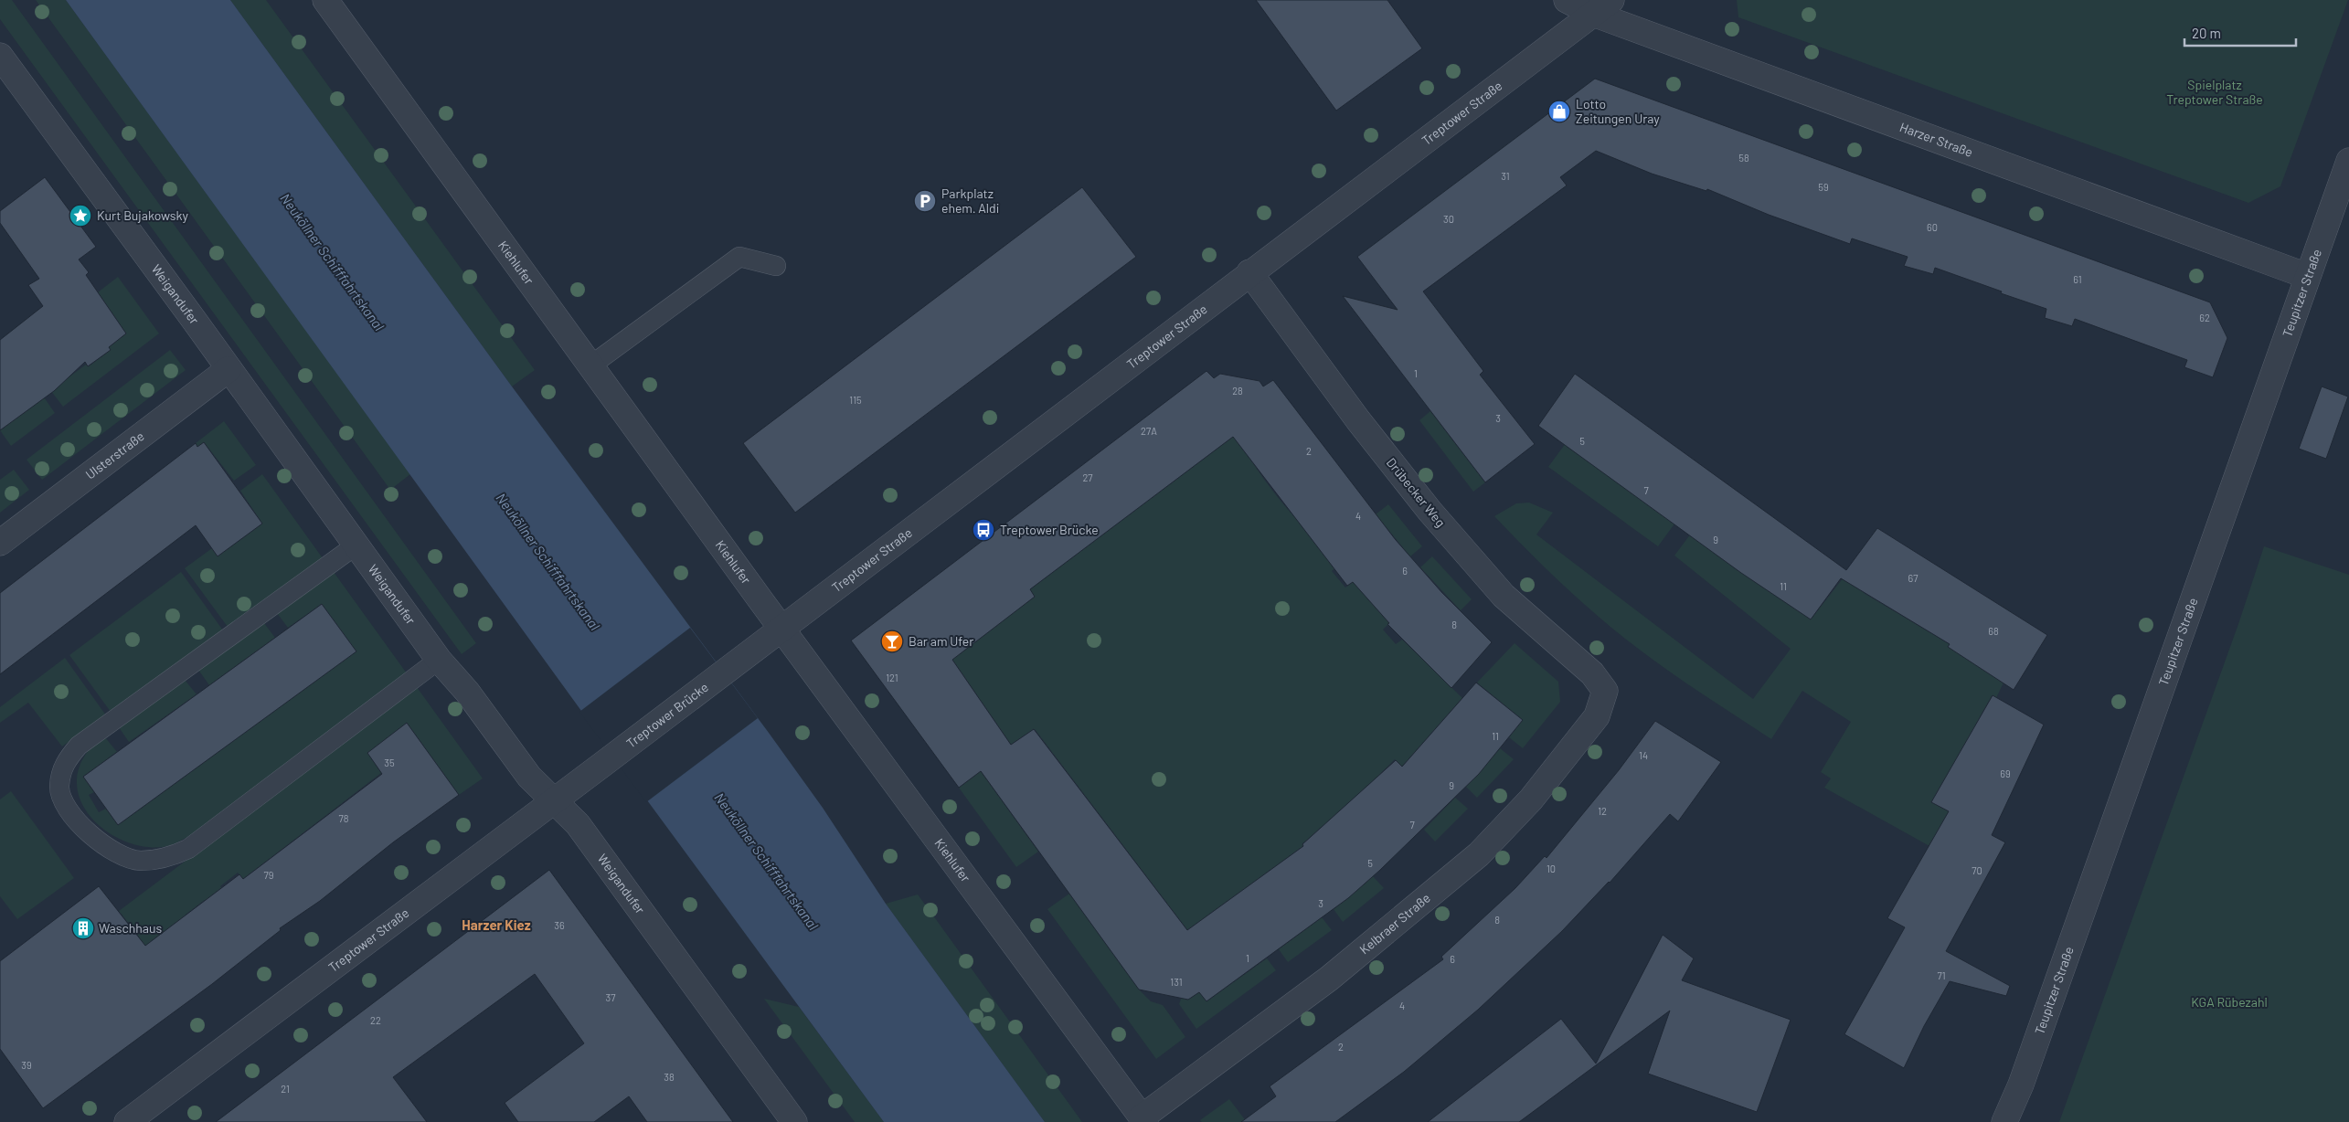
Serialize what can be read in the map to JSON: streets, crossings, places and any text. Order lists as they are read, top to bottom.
{
  "streets": {
    "street": [
      "Treptower Straße",
      "Harzer Straße",
      "Kiehlufer",
      "Teupitzer Straße",
      "Weigandufer",
      "Ulsterstraße",
      "Drübecker Weg",
      "Treptower Brücke",
      "Kelbraer Straße"
    ]
  },
  "crossings": [
    ["Treptower Straße", "Harzer Straße"],
    ["Treptower Straße", "Kiehlufer"],
    ["Treptower Straße", "Weigandufer"],
    ["Treptower Straße", "Drübecker Weg"],
    ["Treptower Straße", "Treptower Brücke"],
    ["Harzer Straße", "Teupitzer Straße"],
    ["Kiehlufer", "Kelbraer Straße"],
    ["Weigandufer", "Ulsterstraße"],
    ["Drübecker Weg", "Kelbraer Straße"]
  ],
  "districts": ["Harzer Kiez"],
  "water": ["Neuköllner Schifffahrtskanal"],
  "parks": ["Spielplatz Treptower Straße", "KGA Rübezahl"],
  "places": {
    "shop": ["Lotto Zeitungen Uray"],
    "parking": ["Parkplatz ehem. Aldi"],
    "place": ["Kurt Bujakowsky"],
    "bus stop": ["Treptower Brücke"],
    "bar": ["Bar am Ufer"],
    "building": ["Waschhaus"]
  },
  "house_numbers": [
    "58",
    "31",
    "59",
    "30",
    "60",
    "61",
    "62",
    "1",
    "28",
    "115",
    "3",
    "27A",
    "5",
    "2",
    "27",
    "7",
    "4",
    "9",
    "6",
    "67",
    "11",
    "8",
    "68",
    "121",
    "11",
    "14",
    "35",
    "69",
    "9",
    "12",
    "78",
    "7",
    "5",
    "10",
    "70",
    "79",
    "3",
    "8",
    "36",
    "1",
    "6",
    "71",
    "131",
    "37",
    "4",
    "22",
    "2",
    "39",
    "38",
    "21"
  ],
  "scale_bar": "20 m"
}
